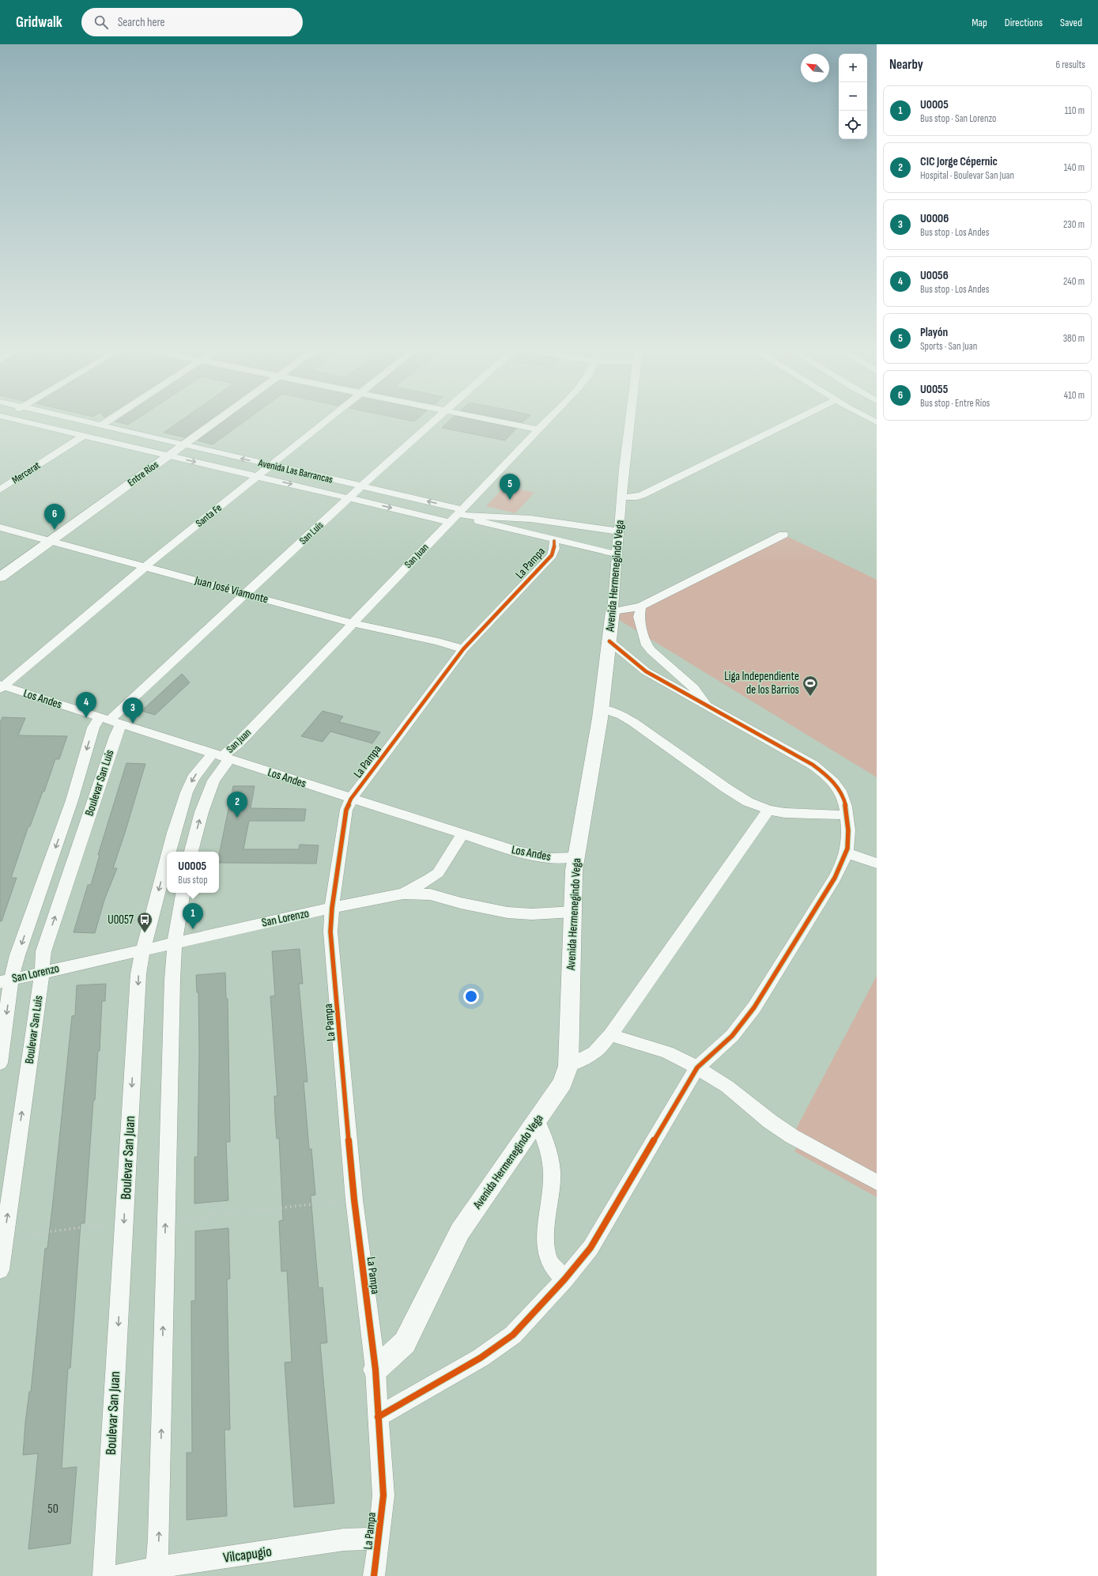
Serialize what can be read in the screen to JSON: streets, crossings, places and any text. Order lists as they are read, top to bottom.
{
  "streets": {
    "street": [
      "Avenida Las Barrancas",
      "Mercerat",
      "Entre Ríos",
      "Santa Fe",
      "San Luis",
      "San Juan",
      "La Pampa",
      "Avenida Hermenegindo Vega",
      "Juan José Viamonte",
      "Los Andes",
      "Boulevar San Luis",
      "San Lorenzo",
      "Boulevar San Juan",
      "Vilcapugio"
    ]
  },
  "crossings": [
    ["Avenida Las Barrancas", "Mercerat"],
    ["Avenida Las Barrancas", "Entre Ríos"],
    ["Avenida Las Barrancas", "Santa Fe"],
    ["Avenida Las Barrancas", "San Luis"],
    ["Avenida Las Barrancas", "San Juan"],
    ["Entre Ríos", "Juan José Viamonte"],
    ["Santa Fe", "Juan José Viamonte"],
    ["Santa Fe", "Los Andes"],
    ["San Luis", "Juan José Viamonte"],
    ["San Luis", "Los Andes"],
    ["San Luis", "Boulevar San Luis"],
    ["San Juan", "Juan José Viamonte"],
    ["San Juan", "Los Andes"],
    ["San Juan", "Boulevar San Juan"],
    ["La Pampa", "Avenida Hermenegindo Vega"],
    ["La Pampa", "Juan José Viamonte"],
    ["La Pampa", "Los Andes"],
    ["La Pampa", "San Lorenzo"],
    ["La Pampa", "Vilcapugio"],
    ["Avenida Hermenegindo Vega", "Los Andes"],
    ["Avenida Hermenegindo Vega", "San Lorenzo"],
    ["Los Andes", "Boulevar San Luis"],
    ["Los Andes", "Boulevar San Juan"],
    ["Boulevar San Luis", "San Lorenzo"],
    ["San Lorenzo", "Boulevar San Juan"]
  ],
  "places": {
    "sports": ["Liga Independiente de los Barrios"],
    "bus stop": ["U0057"]
  },
  "house_numbers": ["50"],
  "north": "top left",
  "page": {
    "header": "Gridwalk",
    "search": "Search here",
    "nav": ["Map", "Directions", "Saved"],
    "heading": ["Nearby", "6 results"],
    "map_buttons": ["+", "−"],
    "list": [
      {
        "mark": "1",
        "name": "U0005",
        "note": "Bus stop · San Lorenzo",
        "value": "110 m"
      },
      {
        "mark": "2",
        "name": "CIC Jorge Cépernic",
        "note": "Hospital · Boulevar San Juan",
        "value": "140 m"
      },
      {
        "mark": "3",
        "name": "U0006",
        "note": "Bus stop · Los Andes",
        "value": "230 m"
      },
      {
        "mark": "4",
        "name": "U0056",
        "note": "Bus stop · Los Andes",
        "value": "240 m"
      },
      {
        "mark": "5",
        "name": "Playón",
        "note": "Sports · San Juan",
        "value": "380 m"
      },
      {
        "mark": "6",
        "name": "U0055",
        "note": "Bus stop · Entre Ríos",
        "value": "410 m"
      }
    ],
    "pins": [
      "5",
      "6",
      "4",
      "3",
      "2",
      "1"
    ],
    "popup": ["U0005", "Bus stop"]
  }
}
